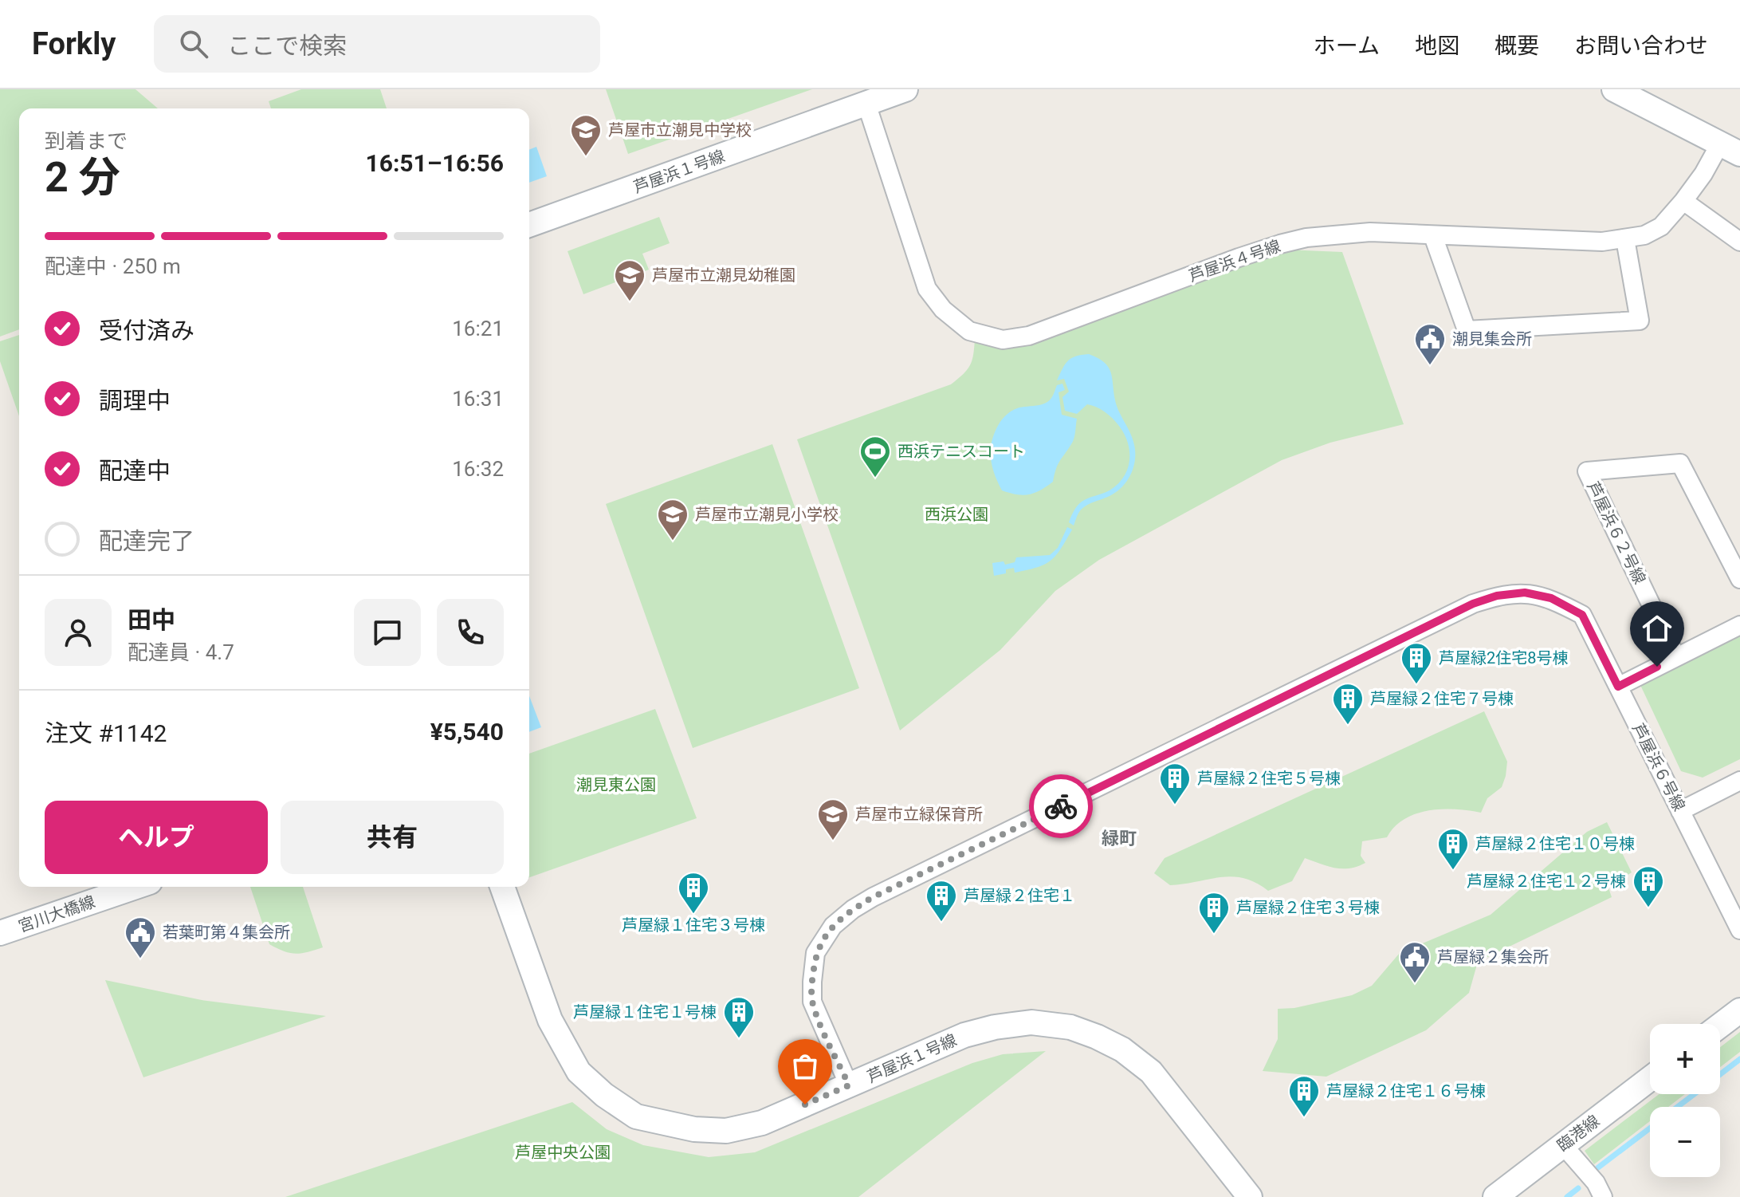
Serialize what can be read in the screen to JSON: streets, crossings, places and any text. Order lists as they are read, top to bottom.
{
  "streets": {
    "street": [
      "芦屋浜１号線",
      "芦屋浜４号線",
      "芦屋浜６２号線",
      "芦屋浜６号線",
      "宮川大橋線",
      "臨港線"
    ]
  },
  "crossings": [
    ["芦屋浜１号線", "芦屋浜４号線"],
    ["芦屋浜１号線", "芦屋浜６号線"]
  ],
  "districts": ["緑町"],
  "parks": ["西浜公園", "潮見東公園", "芦屋中央公園"],
  "places": {
    "school or university": [
      "芦屋市立潮見中学校",
      "芦屋市立潮見幼稚園",
      "芦屋市立潮見小学校",
      "芦屋市立緑保育所"
    ],
    "public building": ["潮見集会所", "若葉町第４集会所", "芦屋緑２集会所"],
    "sports": ["西浜テニスコート"],
    "building": [
      "芦屋緑2住宅8号棟",
      "芦屋緑２住宅７号棟",
      "芦屋緑２住宅５号棟",
      "芦屋緑２住宅１０号棟",
      "芦屋緑２住宅１２号棟",
      "芦屋緑１住宅３号棟",
      "芦屋緑２住宅１",
      "芦屋緑２住宅３号棟",
      "芦屋緑１住宅１号棟",
      "芦屋緑２住宅１６号棟"
    ]
  },
  "page": {
    "header": "Forkly",
    "search": "ここで検索",
    "nav": [
      "ホーム",
      "地図",
      "概要",
      "お問い合わせ"
    ],
    "heading": ["2 分", "到着まで", "16:51–16:56"],
    "panel": [
      "田中",
      "配達員 · 4.7",
      "注文 #1142",
      "¥5,540"
    ],
    "bar": "配達中 · 250 m",
    "list": [
      ["受付済み", "16:21"],
      ["調理中", "16:31"],
      ["配達中", "16:32"],
      "配達完了"
    ],
    "buttons": ["ヘルプ", "共有"],
    "map_buttons": ["+", "−"]
  }
}
